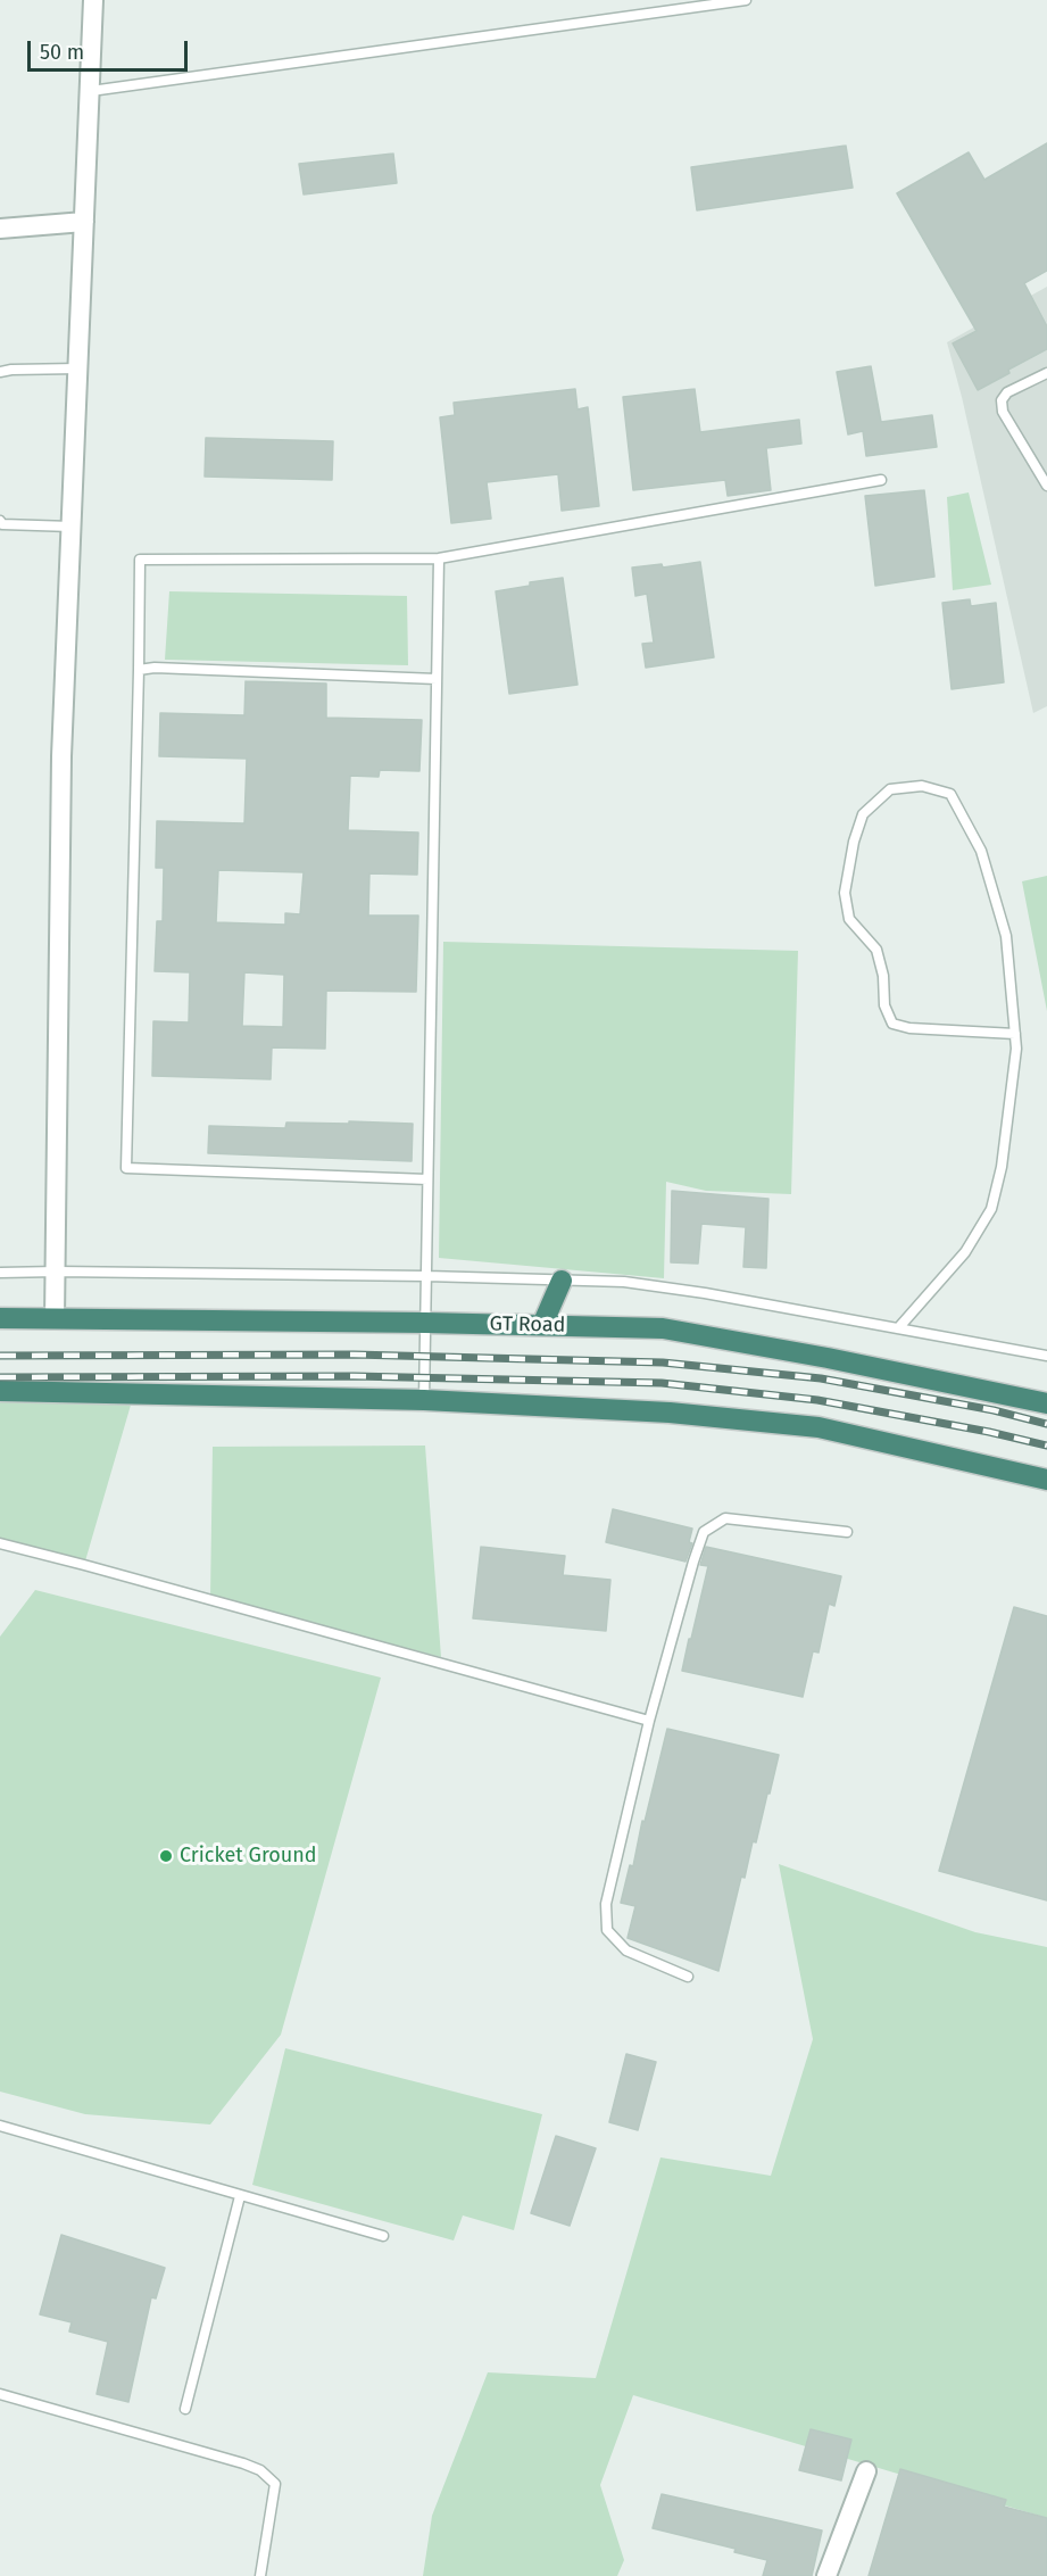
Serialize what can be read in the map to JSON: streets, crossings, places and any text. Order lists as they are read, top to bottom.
{
  "streets": {
    "highway": ["GT Road"]
  },
  "places": ["Cricket Ground"],
  "scale_bar": "50 m"
}
